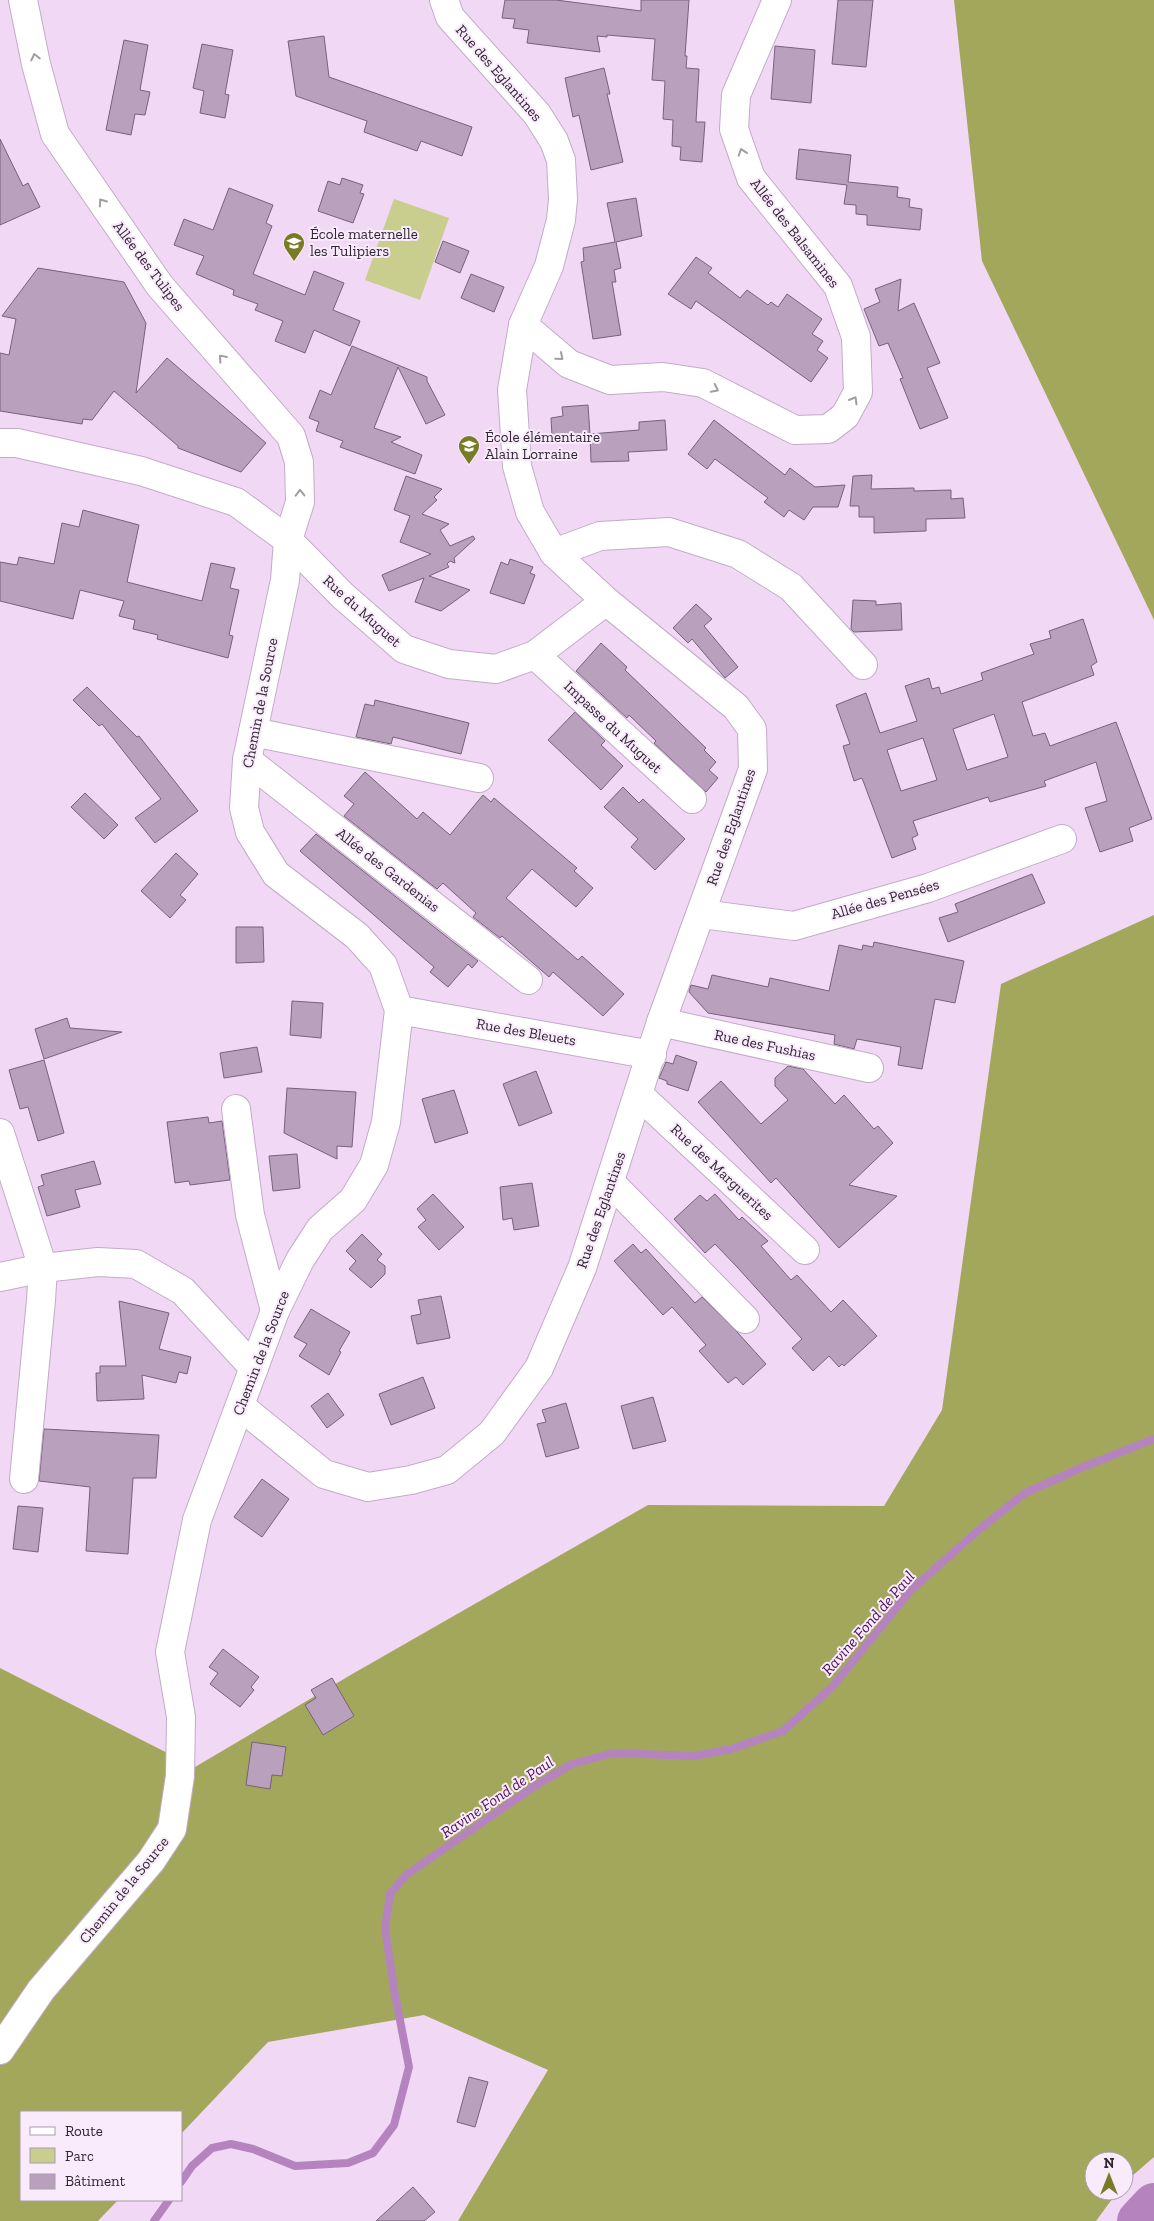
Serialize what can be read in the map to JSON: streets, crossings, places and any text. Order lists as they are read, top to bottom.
{
  "streets": {
    "street": [
      "Rue des Eglantines",
      "Allée des Balsamines",
      "Allée des Tulipes",
      "Rue du Muguet",
      "Chemin de la Source",
      "Impasse du Muguet",
      "Allée des Gardenias",
      "Allée des Pensées",
      "Rue des Bleuets",
      "Rue des Fushias",
      "Rue des Marguerites"
    ]
  },
  "crossings": [
    ["Rue des Eglantines", "Allée des Balsamines"],
    ["Rue des Eglantines", "Rue du Muguet"],
    ["Rue des Eglantines", "Chemin de la Source"],
    ["Rue des Eglantines", "Allée des Pensées"],
    ["Rue des Eglantines", "Rue des Bleuets"],
    ["Rue des Eglantines", "Rue des Fushias"],
    ["Rue des Eglantines", "Rue des Marguerites"],
    ["Allée des Tulipes", "Rue du Muguet"],
    ["Allée des Tulipes", "Chemin de la Source"],
    ["Rue du Muguet", "Chemin de la Source"],
    ["Rue du Muguet", "Impasse du Muguet"],
    ["Chemin de la Source", "Allée des Gardenias"],
    ["Chemin de la Source", "Rue des Bleuets"]
  ],
  "one_way": ["Allée des Tulipes"],
  "water": ["Ravine Fond de Paul"],
  "places": {
    "school or university": ["École maternelle les Tulipiers", "École élémentaire Alain Lorraine"]
  },
  "legend": ["Route", "Parc", "Bâtiment"],
  "north": "top"
}
